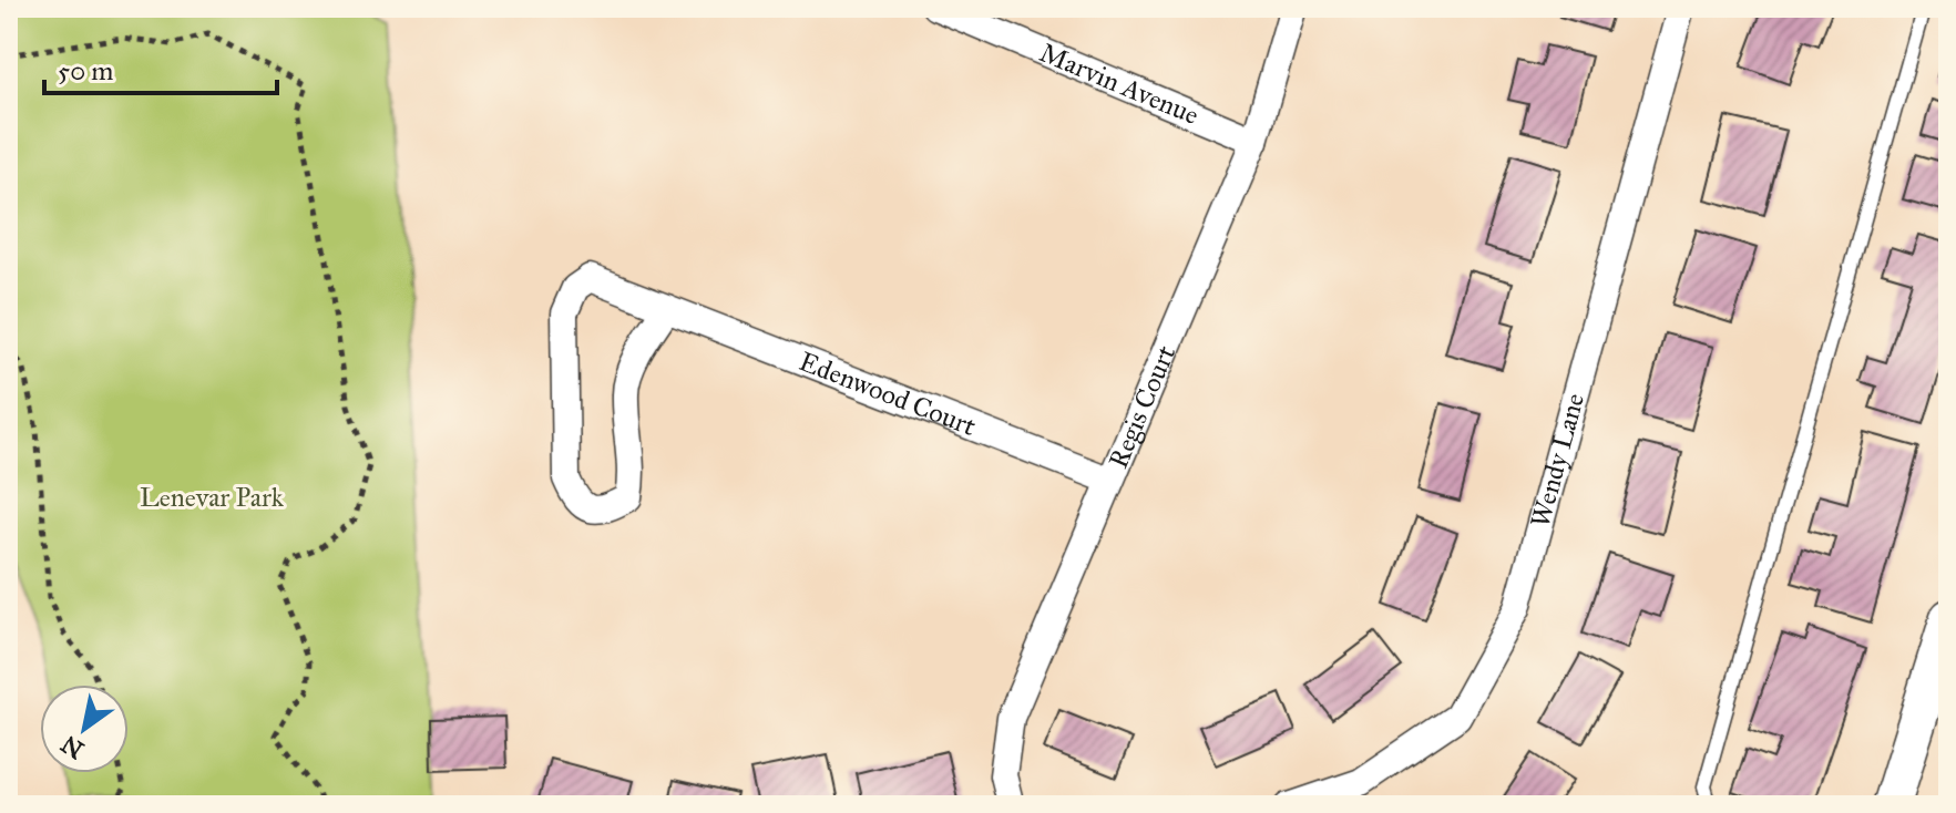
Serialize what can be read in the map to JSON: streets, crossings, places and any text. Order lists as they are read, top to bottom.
{
  "streets": {
    "street": [
      "Marvin Avenue",
      "Edenwood Court",
      "Regis Court",
      "Wendy Lane"
    ]
  },
  "crossings": [
    ["Marvin Avenue", "Regis Court"],
    ["Edenwood Court", "Regis Court"]
  ],
  "parks": ["Lenevar Park"],
  "scale_bar": "50 m",
  "north": "bottom left"
}
